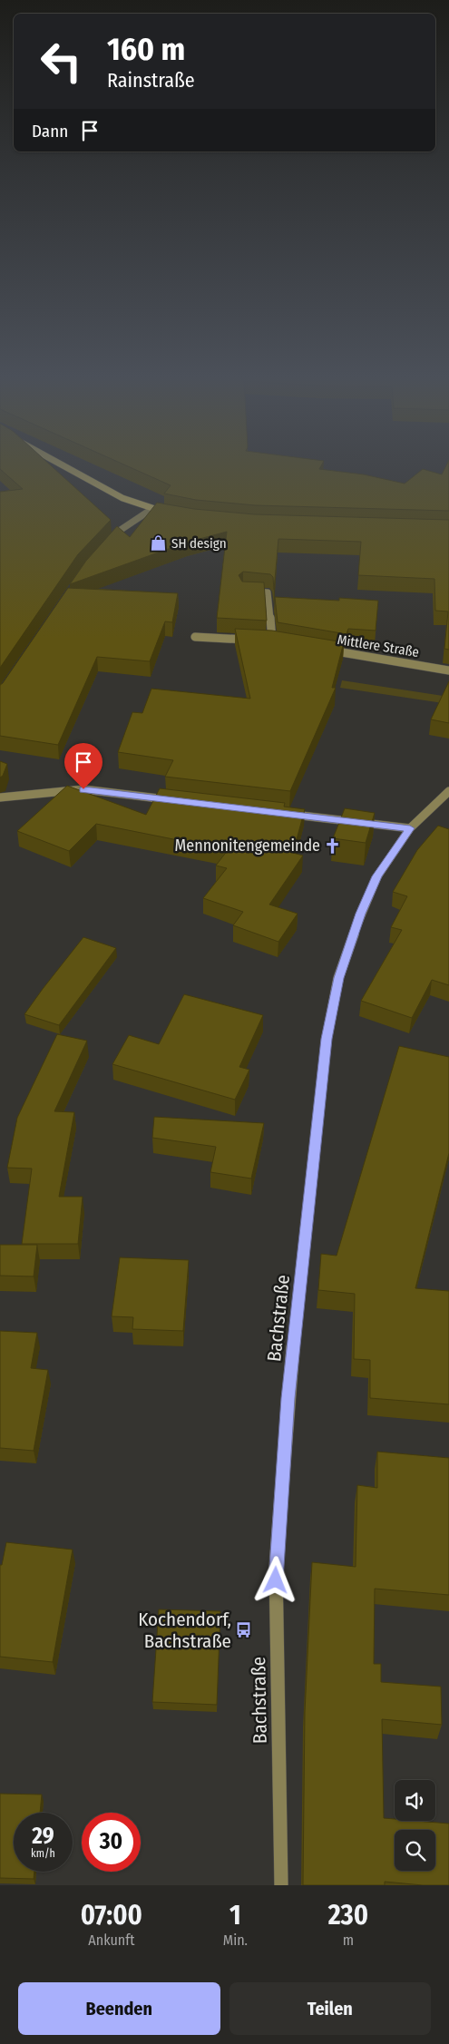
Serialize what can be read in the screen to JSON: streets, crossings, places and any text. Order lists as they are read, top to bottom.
{
  "streets": {
    "street": ["Mittlere Straße", "Bachstraße"]
  },
  "places": {
    "shop": ["SH design"],
    "church": ["Mennonitengemeinde"],
    "bus stop": ["Kochendorf, Bachstraße"]
  },
  "page": {
    "turn": ["160 m", "Rainstraße"],
    "then": "Dann",
    "speed": "29 km/h",
    "limit": "30",
    "eta": [
      "07:00",
      "Ankunft",
      "1",
      "Min.",
      "230",
      "m"
    ],
    "buttons": ["Beenden", "Teilen"]
  }
}
